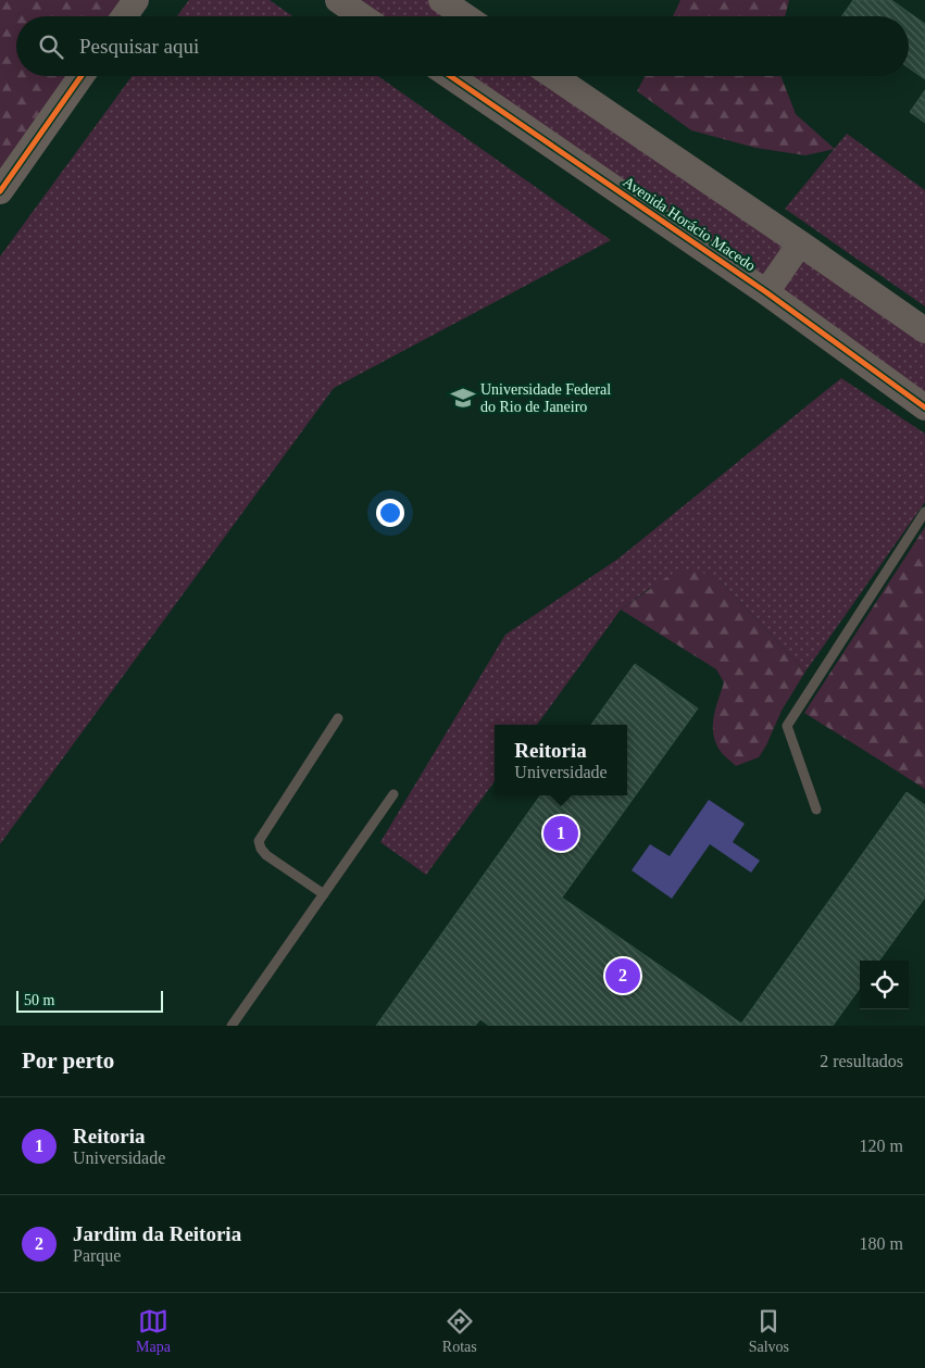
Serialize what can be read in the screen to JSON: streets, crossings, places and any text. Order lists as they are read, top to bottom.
{
  "streets": {
    "street": ["Avenida Horácio Macedo"]
  },
  "places": {
    "school or university": ["Universidade Federal do Rio de Janeiro"]
  },
  "scale_bar": "50 m",
  "page": {
    "search": "Pesquisar aqui",
    "popup": ["Reitoria", "Universidade"],
    "pins": ["1", "2"],
    "scale": "50 m",
    "heading": ["Por perto", "2 resultados"],
    "list": [
      {
        "mark": "1",
        "name": "Reitoria",
        "note": "Universidade",
        "value": "120 m"
      },
      {
        "mark": "2",
        "name": "Jardim da Reitoria",
        "note": "Parque",
        "value": "180 m"
      }
    ],
    "nav": ["Mapa", "Rotas", "Salvos"]
  }
}
